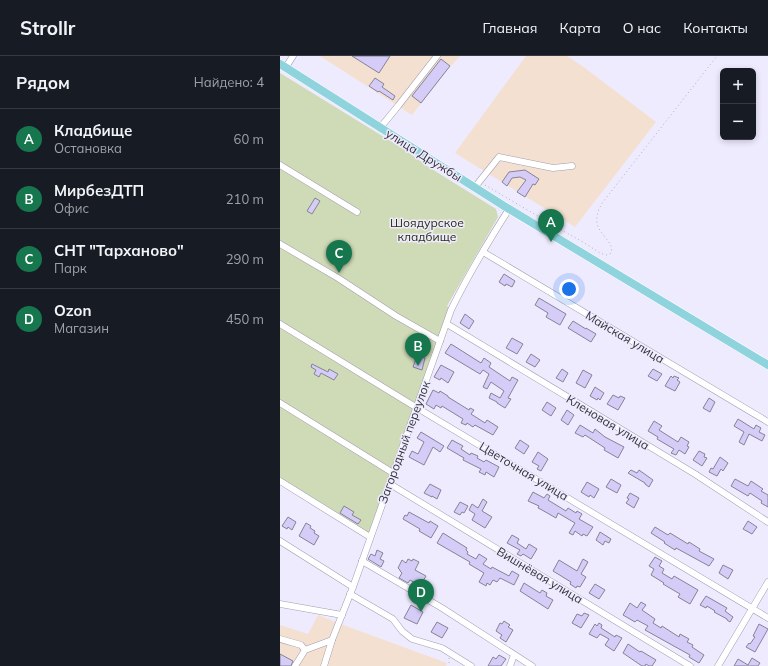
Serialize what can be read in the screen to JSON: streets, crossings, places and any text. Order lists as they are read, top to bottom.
{
  "streets": {
    "main road": ["улица Дружбы"],
    "street": [
      "Майская улица",
      "Кленовая улица",
      "Загородный переулок",
      "Цветочная улица",
      "Вишнёвая улица"
    ]
  },
  "crossings": [
    ["улица Дружбы", "Загородный переулок"],
    ["Майская улица", "Загородный переулок"],
    ["Кленовая улица", "Загородный переулок"],
    ["Загородный переулок", "Цветочная улица"],
    ["Загородный переулок", "Вишнёвая улица"]
  ],
  "parks": ["Шоядурское кладбище"],
  "page": {
    "header": "Strollr",
    "nav": [
      "Главная",
      "Карта",
      "О нас",
      "Контакты"
    ],
    "heading": ["Рядом", "Найдено: 4"],
    "map_buttons": ["+", "−"],
    "list": [
      {
        "mark": "A",
        "name": "Кладбище",
        "note": "Остановка",
        "value": "60 m"
      },
      {
        "mark": "B",
        "name": "МирбезДТП",
        "note": "Офис",
        "value": "210 m"
      },
      {
        "mark": "C",
        "name": "СНТ \"Тарханово\"",
        "note": "Парк",
        "value": "290 m"
      },
      {
        "mark": "D",
        "name": "Ozon",
        "note": "Магазин",
        "value": "450 m"
      }
    ],
    "pins": [
      "A",
      "C",
      "B",
      "D"
    ]
  }
}
